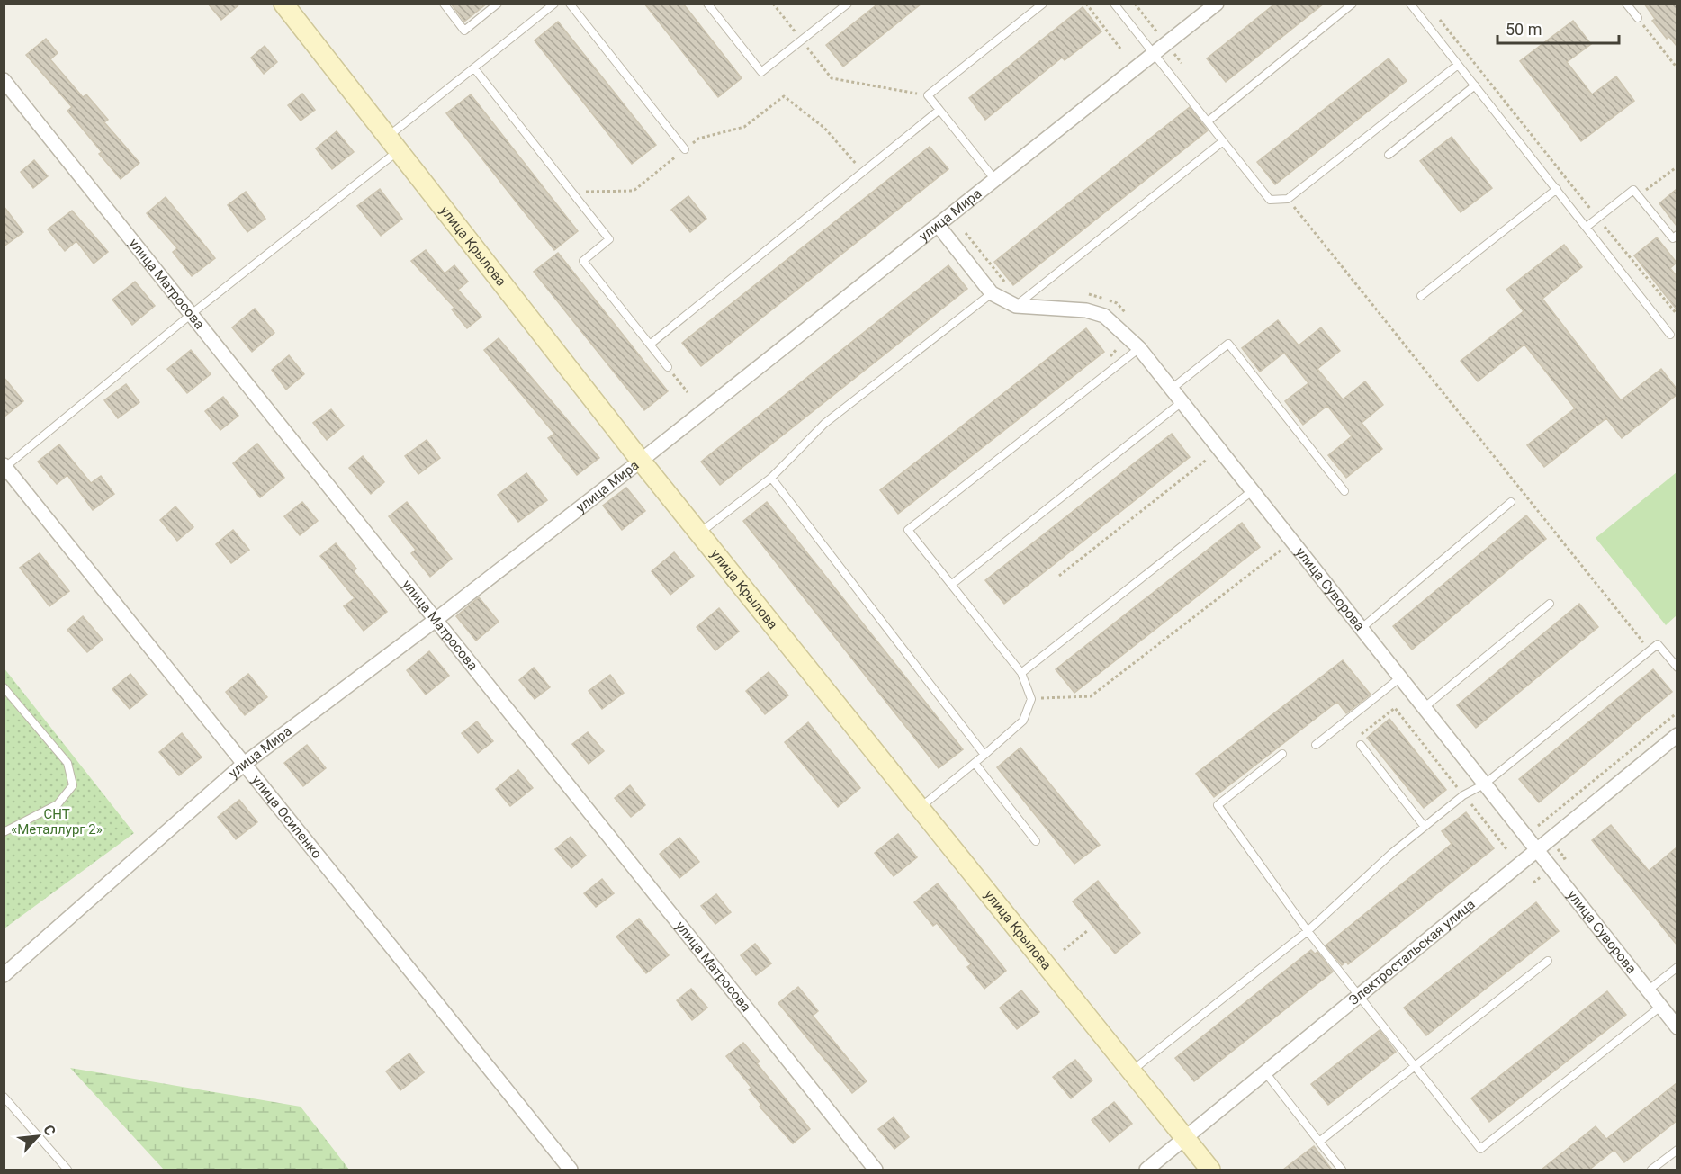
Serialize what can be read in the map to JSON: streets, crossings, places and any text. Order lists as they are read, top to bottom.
{
  "streets": {
    "main road": ["улица Крылова"],
    "street": [
      "улица Мира",
      "улица Матросова",
      "улица Суворова",
      "улица Осипенко",
      "Электростальская улица"
    ]
  },
  "crossings": [
    ["улица Мира", "улица Крылова"],
    ["улица Мира", "улица Матросова"],
    ["улица Мира", "улица Суворова"],
    ["улица Мира", "улица Осипенко"],
    ["улица Крылова", "Электростальская улица"],
    ["улица Суворова", "Электростальская улица"]
  ],
  "parks": ["СНТ «Металлург 2»"],
  "scale_bar": "50 m",
  "north": "top right"
}
